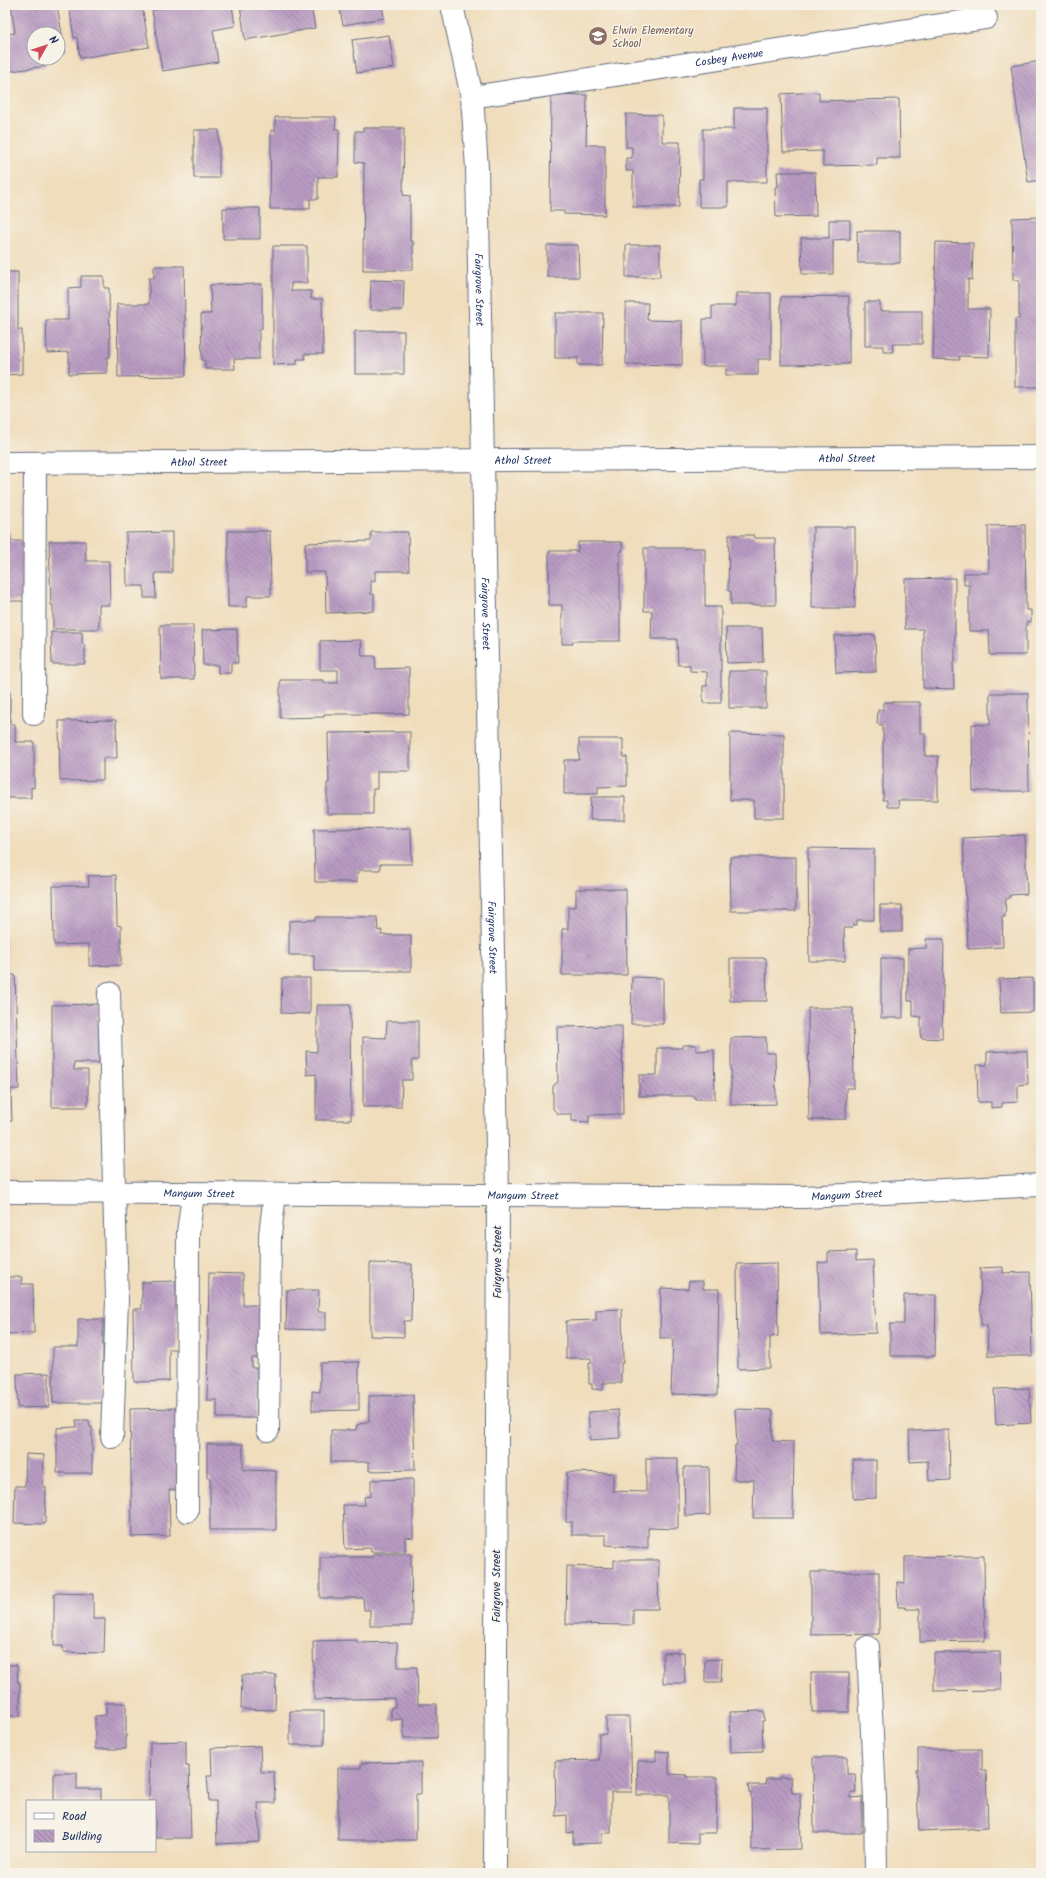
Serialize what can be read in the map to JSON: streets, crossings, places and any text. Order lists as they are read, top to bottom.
{
  "streets": {
    "street": [
      "Cosbey Avenue",
      "Fairgrove Street",
      "Athol Street",
      "Mangum Street"
    ]
  },
  "crossings": [
    ["Cosbey Avenue", "Fairgrove Street"],
    ["Fairgrove Street", "Athol Street"],
    ["Fairgrove Street", "Mangum Street"]
  ],
  "places": {
    "school or university": ["Elwin Elementary School"]
  },
  "legend": ["Road", "Building"],
  "north": "top right"
}
